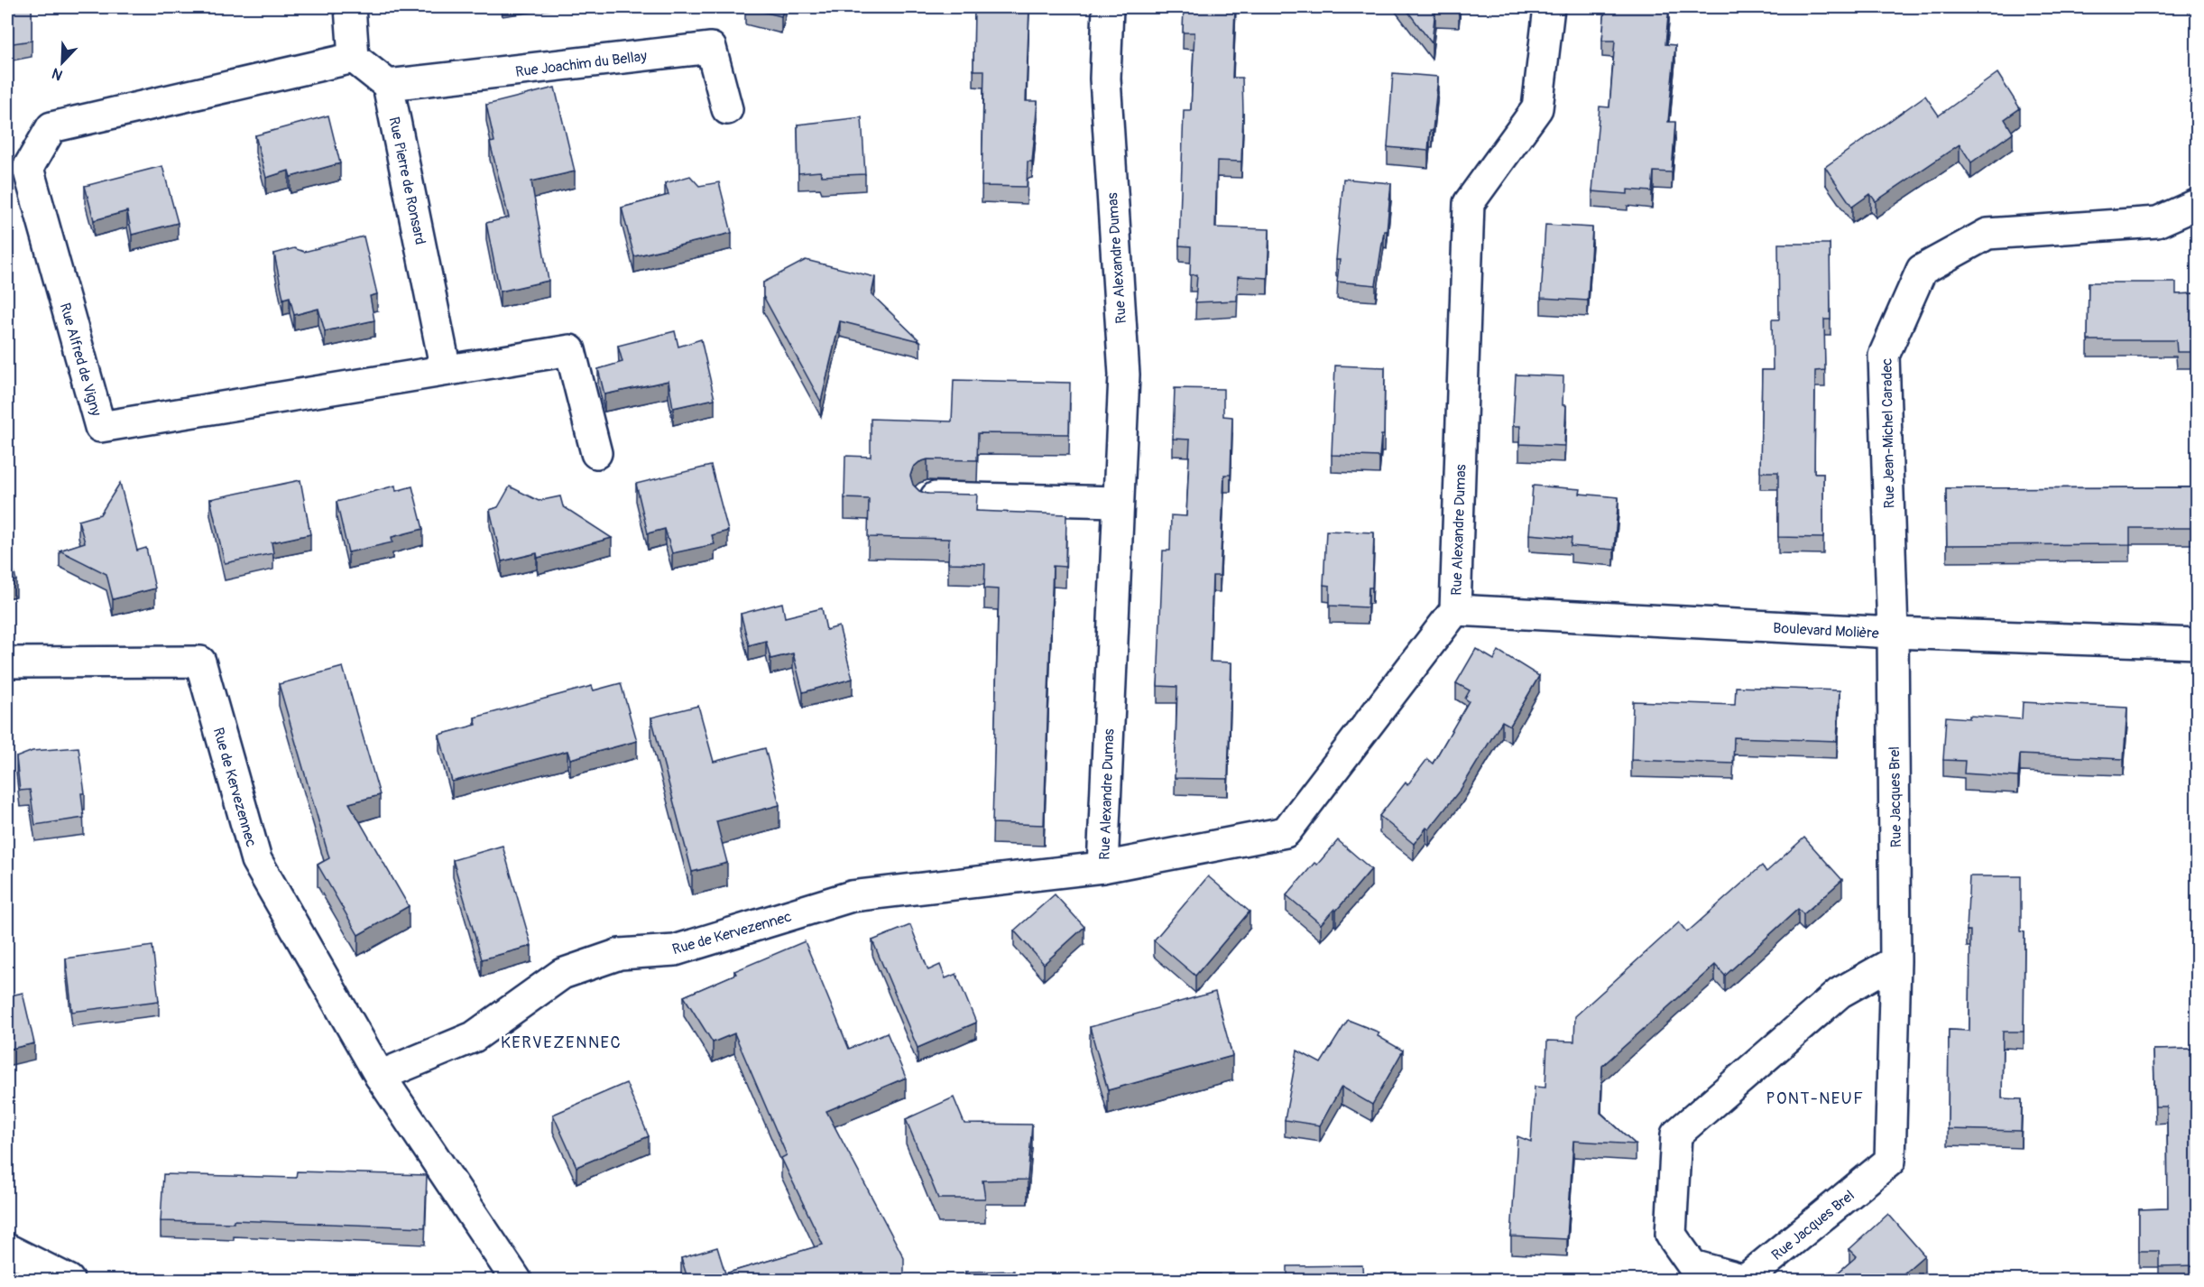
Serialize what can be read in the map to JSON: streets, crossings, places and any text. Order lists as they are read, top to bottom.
{
  "streets": {
    "street": [
      "Rue Joachim du Bellay",
      "Rue Pierre de Ronsard",
      "Rue Alexandre Dumas",
      "Rue Alfred de Vigny",
      "Rue Jean-Michel Caradec",
      "Boulevard Molière",
      "Rue de Kervezennec",
      "Rue Jacques Brel"
    ]
  },
  "crossings": [
    ["Rue Joachim du Bellay", "Rue Pierre de Ronsard"],
    ["Rue Pierre de Ronsard", "Rue Alfred de Vigny"],
    ["Rue Alexandre Dumas", "Boulevard Molière"],
    ["Rue Alexandre Dumas", "Rue de Kervezennec"],
    ["Rue Jean-Michel Caradec", "Boulevard Molière"],
    ["Rue Jean-Michel Caradec", "Rue Jacques Brel"],
    ["Boulevard Molière", "Rue Jacques Brel"]
  ],
  "districts": ["KERVEZENNEC", "PONT-NEUF"],
  "north": "bottom left"
}
